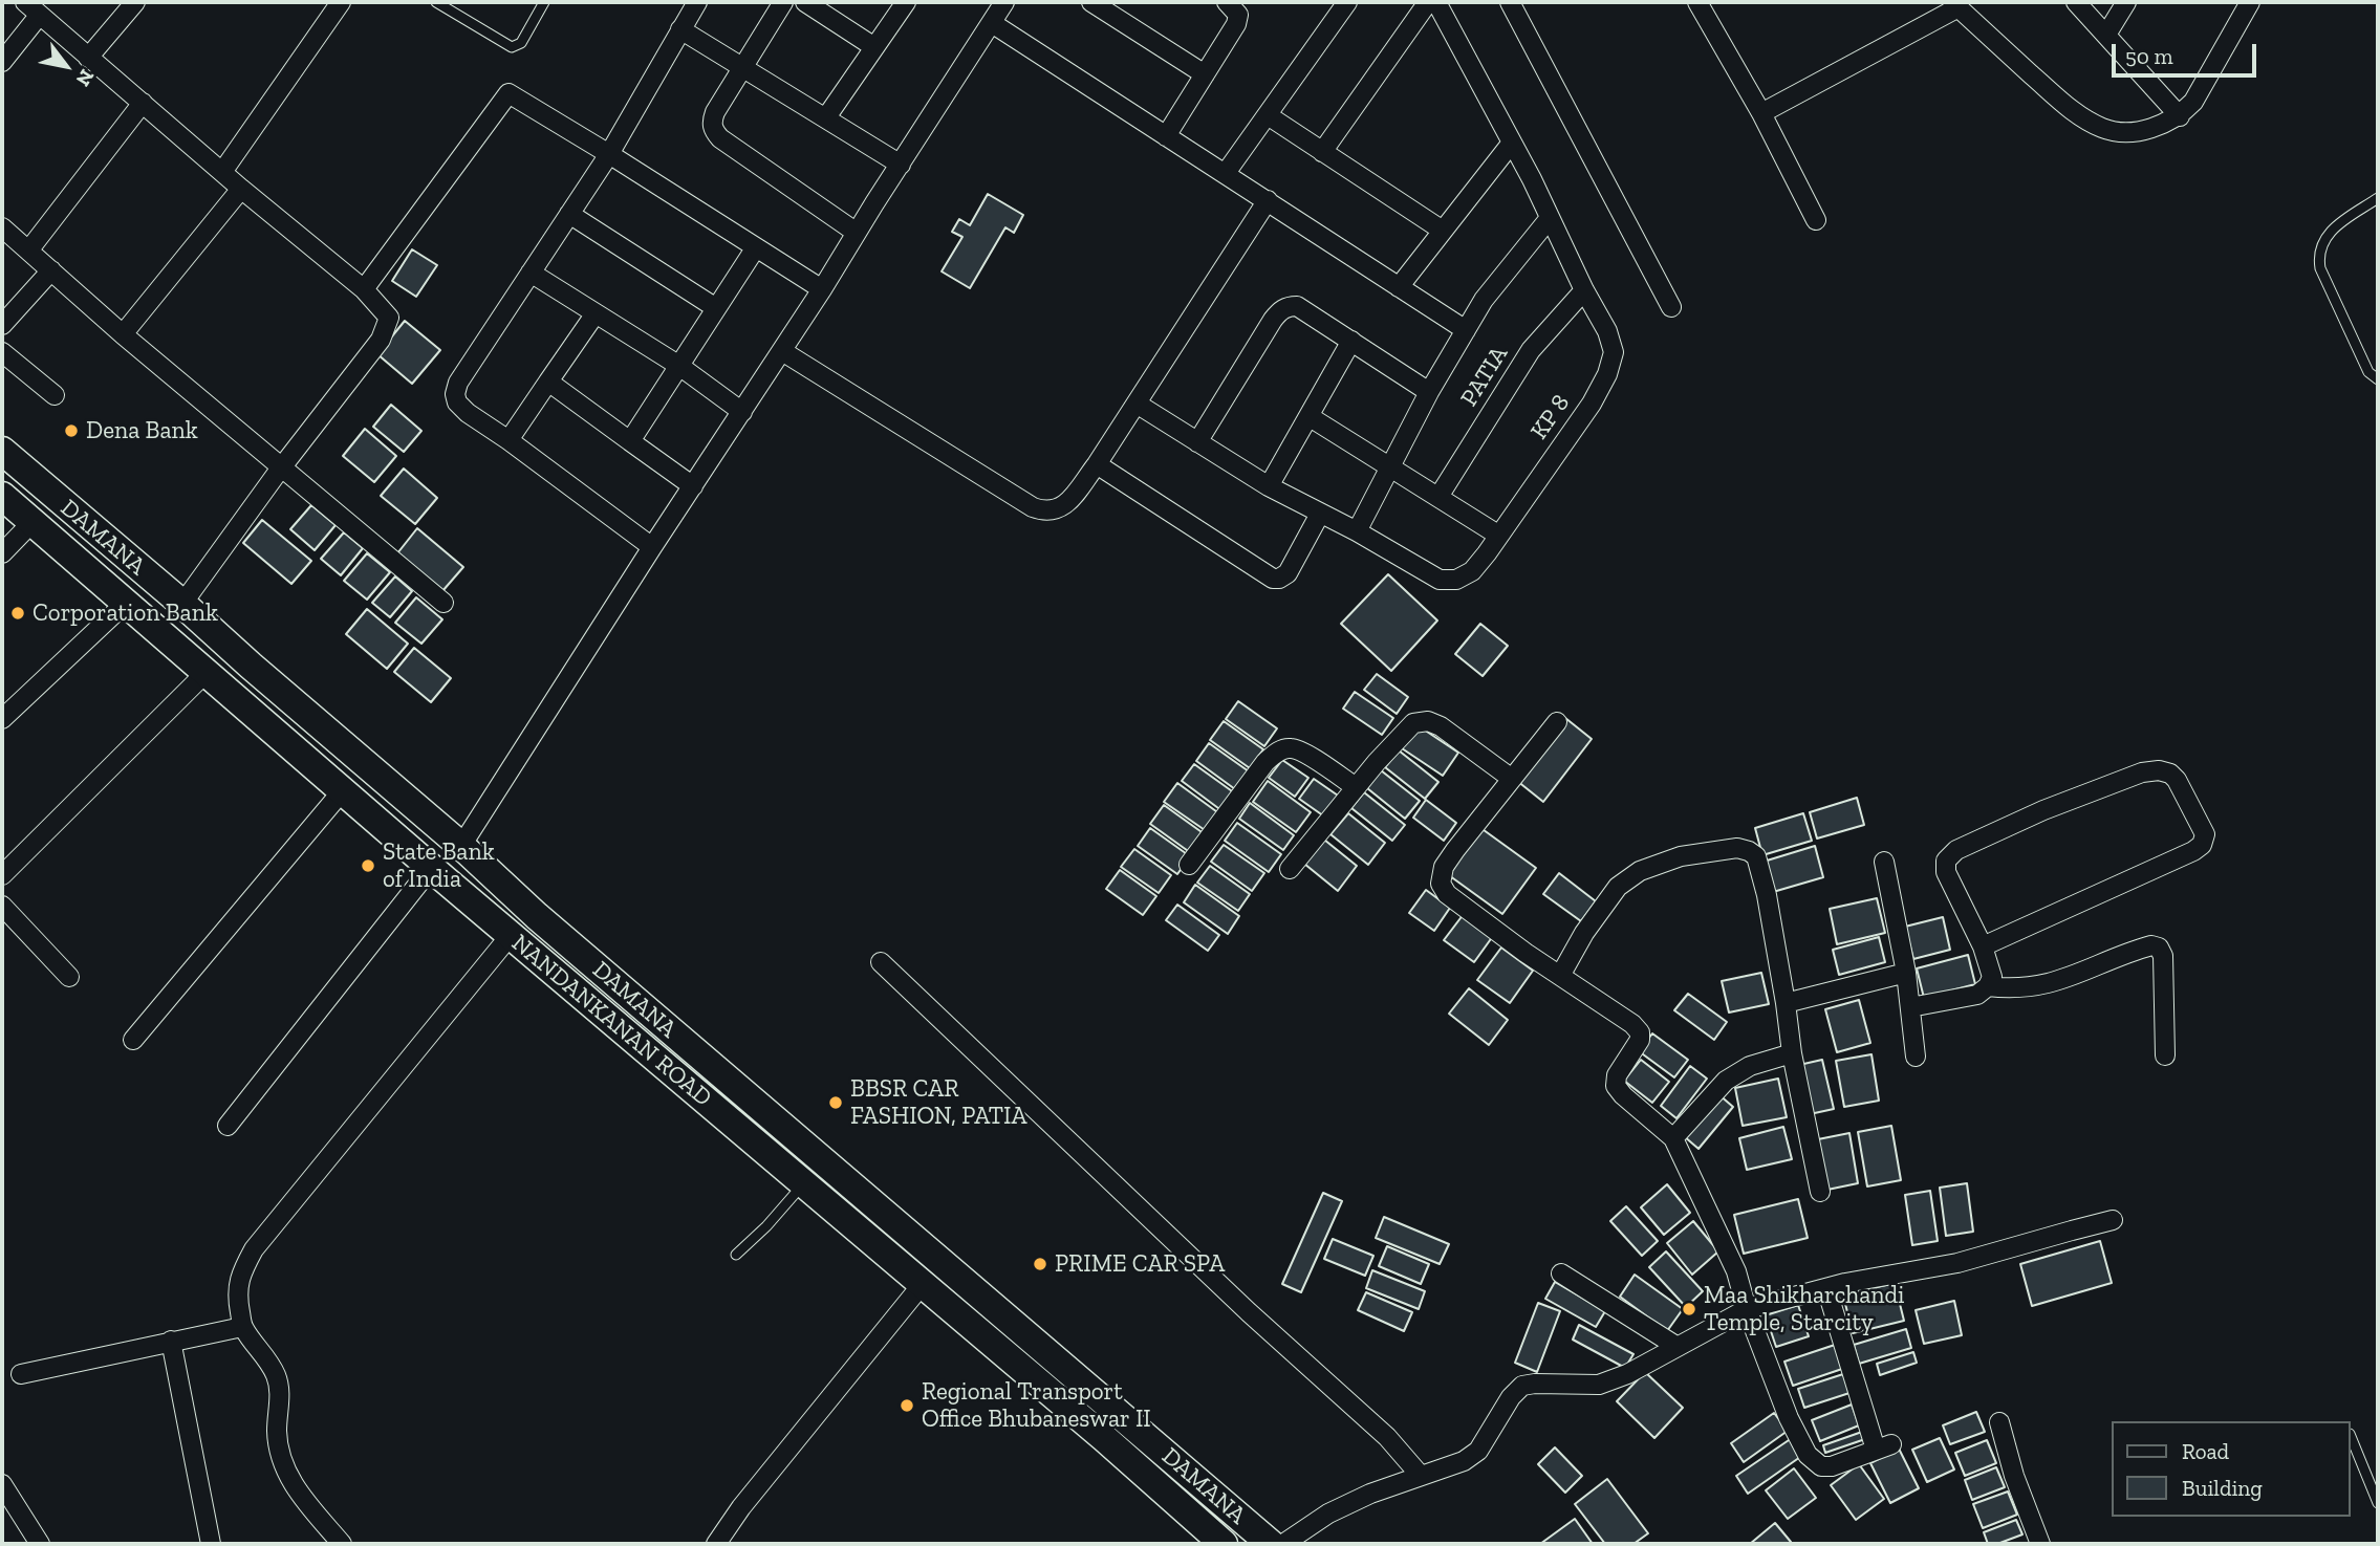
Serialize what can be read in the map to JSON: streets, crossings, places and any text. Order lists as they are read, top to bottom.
{
  "streets": {
    "main road": ["DAMANA", "NANDANKANAN ROAD"],
    "street": ["PATIA", "KP 8"]
  },
  "crossings": [
    ["PATIA", "KP 8"]
  ],
  "places": [
    "Dena Bank",
    "Corporation Bank",
    "State Bank of India",
    "BBSR CAR FASHION, PATIA",
    "PRIME CAR SPA",
    "Maa Shikharchandi Temple, Starcity",
    "Regional Transport Office Bhubaneswar II"
  ],
  "legend": ["Road", "Building"],
  "scale_bar": "50 m",
  "north": "bottom right"
}
